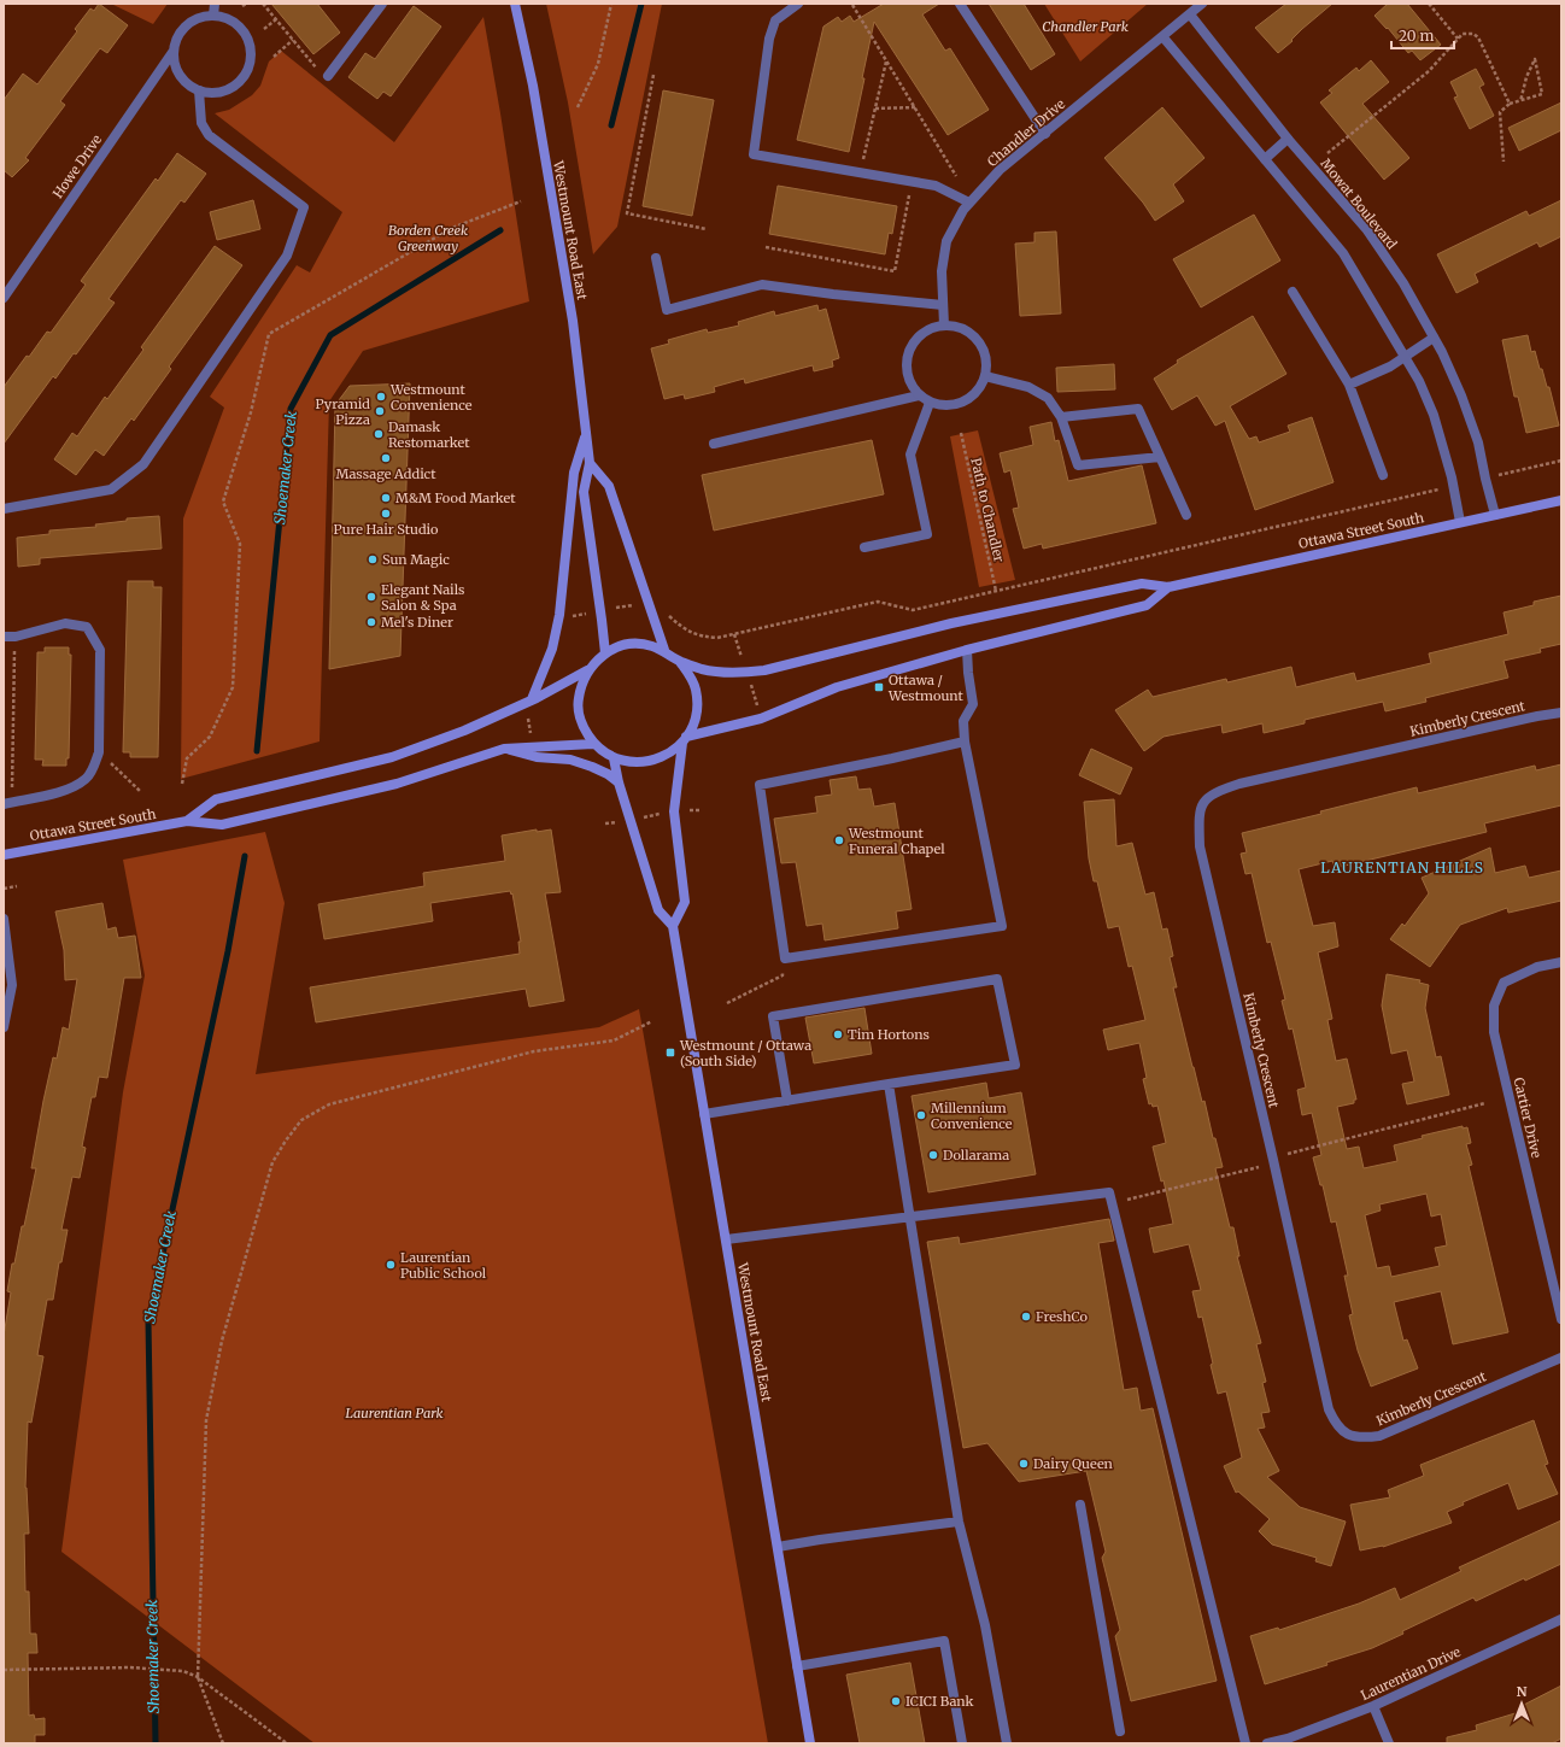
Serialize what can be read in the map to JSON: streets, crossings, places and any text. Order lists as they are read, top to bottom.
{
  "streets": {
    "main road": ["Westmount Road East", "Ottawa Street South"],
    "street": [
      "Chandler Drive",
      "Howe Drive",
      "Mowat Boulevard",
      "Kimberly Crescent",
      "Cartier Drive",
      "Laurentian Drive"
    ],
    "path": ["Path to Chandler"]
  },
  "crossings": [
    ["Chandler Drive", "Mowat Boulevard"],
    ["Mowat Boulevard", "Ottawa Street South"]
  ],
  "districts": ["LAURENTIAN HILLS"],
  "water": ["Shoemaker Creek"],
  "parks": ["Chandler Park", "Borden Creek Greenway", "Laurentian Park"],
  "places": {
    "other": [
      "Westmount Convenience",
      "Pyramid Pizza",
      "Damask Restomarket",
      "Massage Addict",
      "M&M Food Market",
      "Pure Hair Studio",
      "Sun Magic",
      "Elegant Nails Salon & Spa",
      "Mel's Diner",
      "Westmount Funeral Chapel",
      "Tim Hortons",
      "Millennium Convenience",
      "Dollarama",
      "Laurentian Public School",
      "FreshCo",
      "Dairy Queen",
      "ICICI Bank"
    ],
    "transit": ["Ottawa / Westmount", "Westmount / Ottawa (South Side)"]
  },
  "scale_bar": "20 m",
  "north": "top"
}
